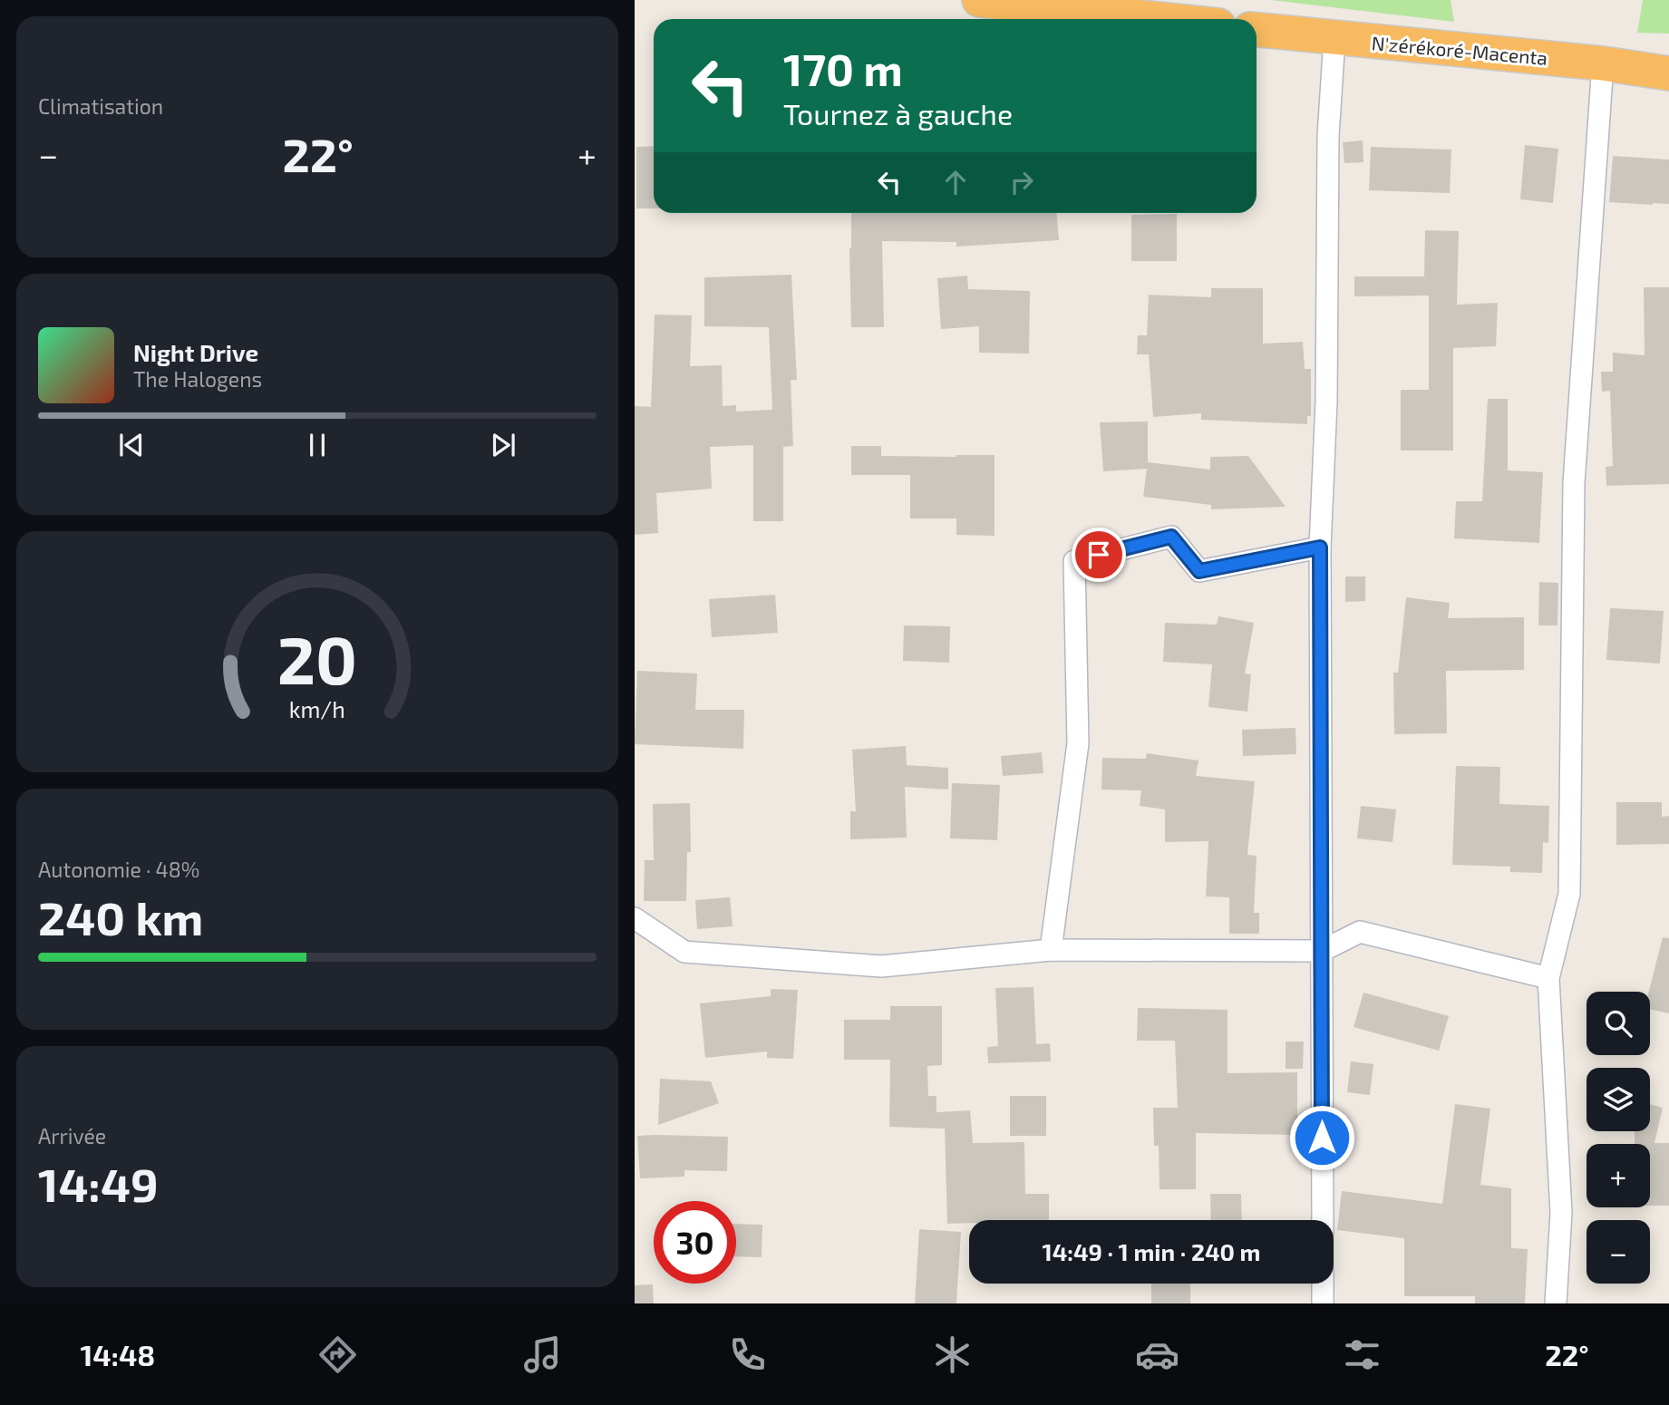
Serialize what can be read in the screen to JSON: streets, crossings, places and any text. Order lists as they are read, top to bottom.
{
  "streets": {
    "highway": ["N'zérékoré-Macenta"]
  },
  "page": {
    "tile": [
      "Climatisation",
      ["Autonomie · 48%", "240 km"],
      ["Arrivée", "14:49"]
    ],
    "turn": ["170 m", "Tournez à gauche"],
    "heat": ["−", "22°", "+"],
    "song": ["Night Drive", "The Halogens"],
    "map_buttons": ["+", "−"],
    "limit": "30",
    "trip": "14:49 · 1 min · 240 m",
    "tabs": ["14:48", "22°"],
    "gauge": ["20", "km/h"]
  }
}
